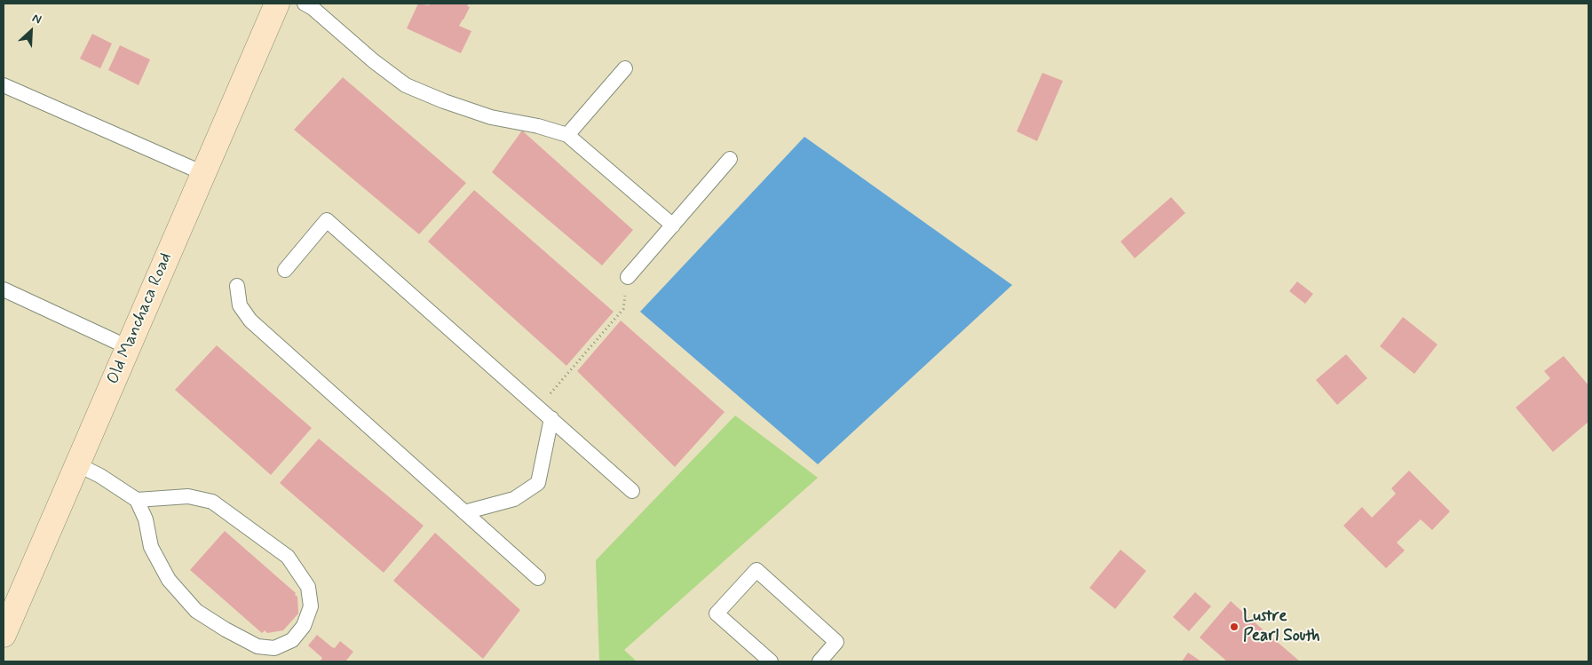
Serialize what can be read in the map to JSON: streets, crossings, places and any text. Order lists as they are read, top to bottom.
{
  "streets": {
    "street": ["Old Manchaca Road"]
  },
  "places": ["Lustre Pearl South"],
  "north": "top right"
}
